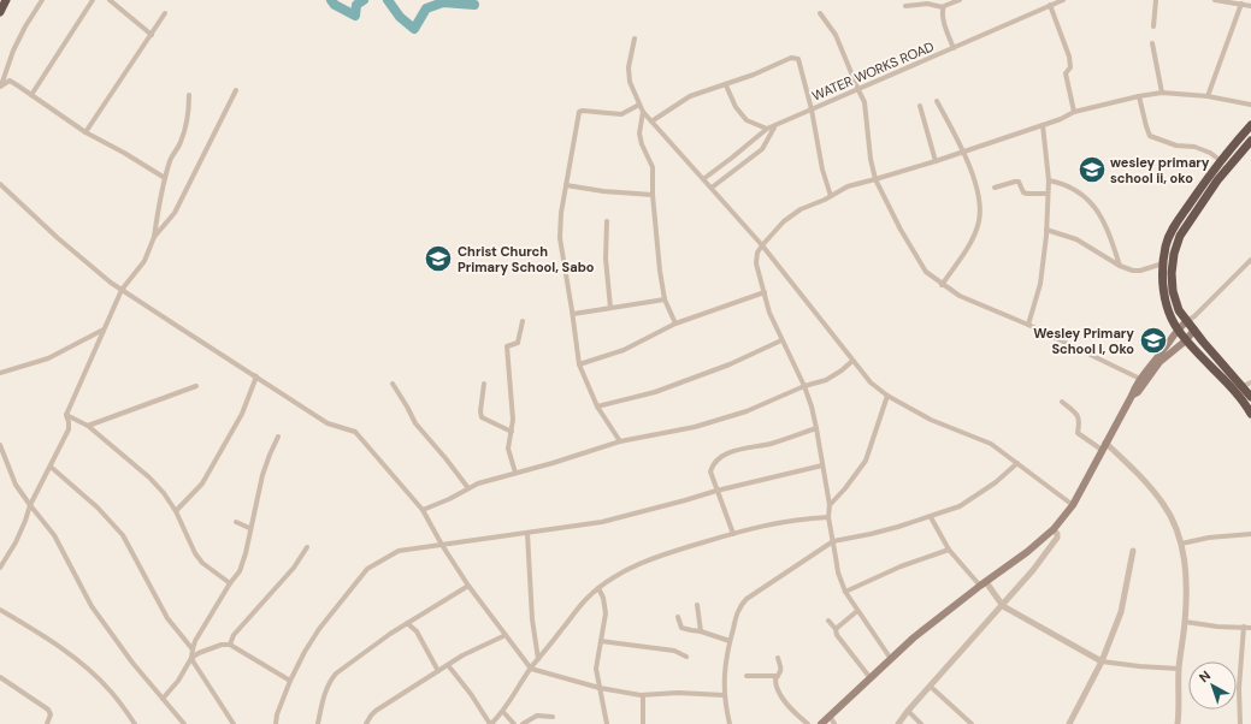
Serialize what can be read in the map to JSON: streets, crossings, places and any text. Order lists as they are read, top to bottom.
{
  "streets": {
    "street": ["WATER WORKS ROAD"]
  },
  "places": {
    "school or university": ["wesley primary school ii, oko", "Christ Church Primary School, Sabo", "Wesley Primary School I, Oko"]
  },
  "north": "top left"
}
